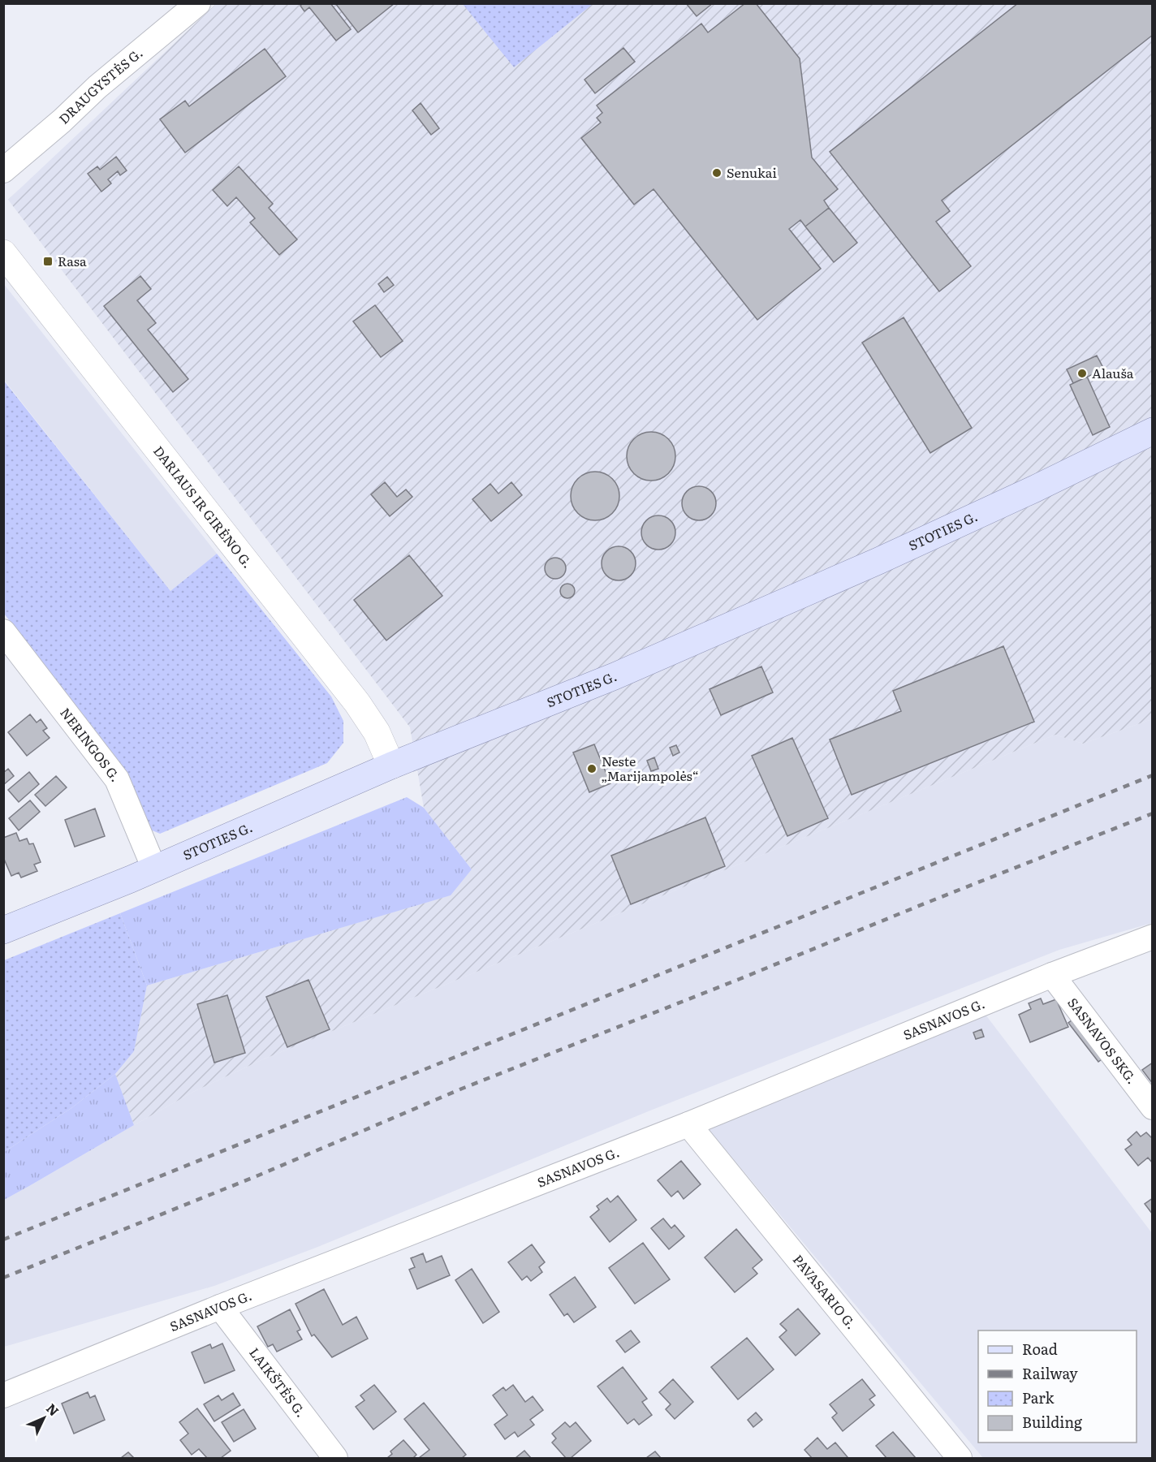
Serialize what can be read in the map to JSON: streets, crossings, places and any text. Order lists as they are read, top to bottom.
{
  "streets": {
    "main road": ["STOTIES G."],
    "street": [
      "DRAUGYSTĖS G.",
      "DARIAUS IR GIRĖNO G.",
      "NERINGOS G.",
      "SASNAVOS G.",
      "SASNAVOS SKG.",
      "PAVASARIO G.",
      "LAIKŠTĖS G."
    ]
  },
  "crossings": [
    ["DARIAUS IR GIRĖNO G.", "STOTIES G."],
    ["STOTIES G.", "NERINGOS G."],
    ["SASNAVOS G.", "SASNAVOS SKG."],
    ["SASNAVOS G.", "PAVASARIO G."],
    ["SASNAVOS G.", "LAIKŠTĖS G."]
  ],
  "places": {
    "other": ["Senukai", "Alauša", "Neste „Marijampolės“"],
    "transit": ["Rasa"]
  },
  "legend": [
    "Road",
    "Railway",
    "Park",
    "Building"
  ],
  "north": "top right"
}
